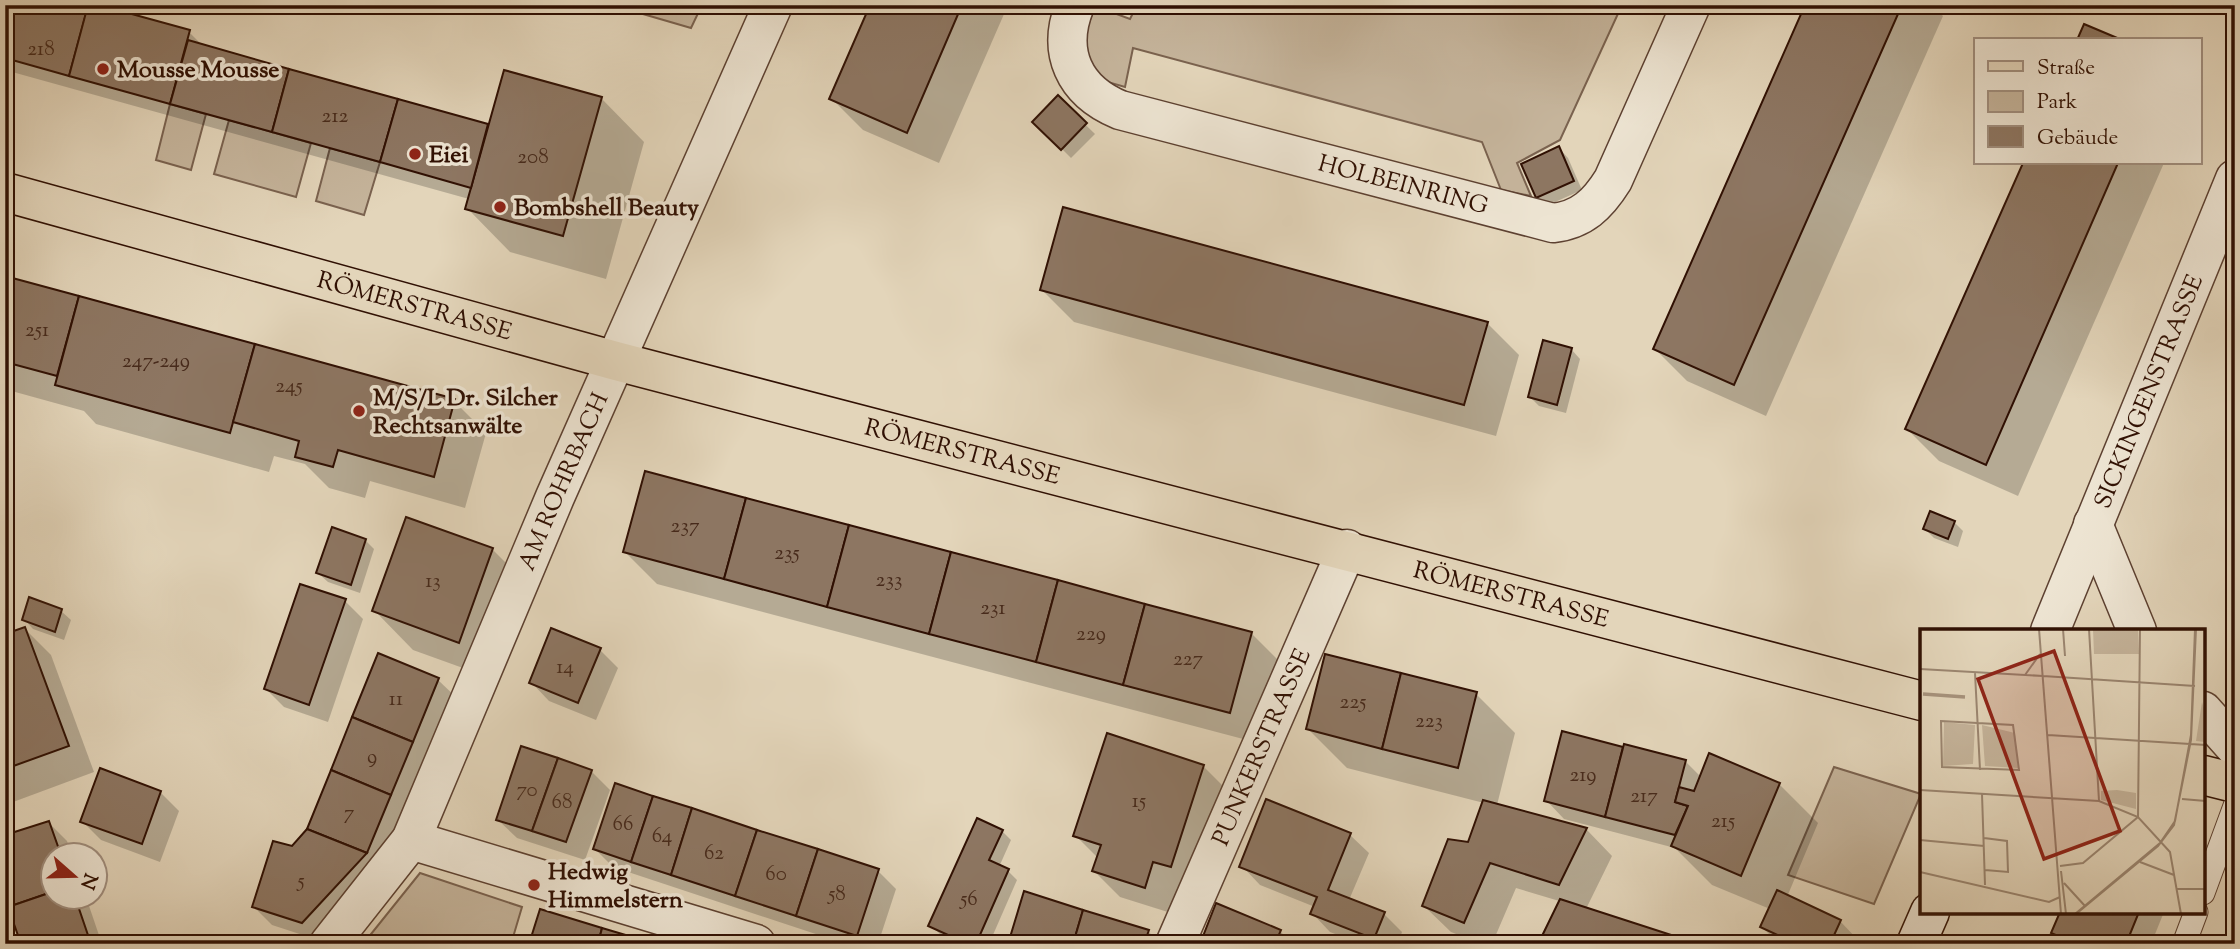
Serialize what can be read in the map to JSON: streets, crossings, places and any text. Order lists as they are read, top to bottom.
{
  "streets": {
    "main road": ["RÖMERSTRASSE"],
    "street": [
      "HOLBEINRING",
      "SICKINGENSTRASSE",
      "AM ROHRBACH",
      "PUNKERSTRASSE"
    ]
  },
  "crossings": [
    ["RÖMERSTRASSE", "AM ROHRBACH"],
    ["RÖMERSTRASSE", "PUNKERSTRASSE"]
  ],
  "places": [
    "Mousse Mousse",
    "Eiei",
    "Bombshell Beauty",
    "M/S/L Dr. Silcher Rechtsanwälte",
    "Hedwig Himmelstern"
  ],
  "house_numbers": [
    "218",
    "212",
    "208",
    "251",
    "247-249",
    "245",
    "237",
    "235",
    "233",
    "13",
    "231",
    "229",
    "227",
    "14",
    "11",
    "225",
    "223",
    "9",
    "219",
    "70",
    "217",
    "15",
    "68",
    "7",
    "215",
    "66",
    "64",
    "62",
    "60",
    "5",
    "58",
    "56"
  ],
  "legend": ["Straße", "Park", "Gebäude"],
  "north": "right"
}
